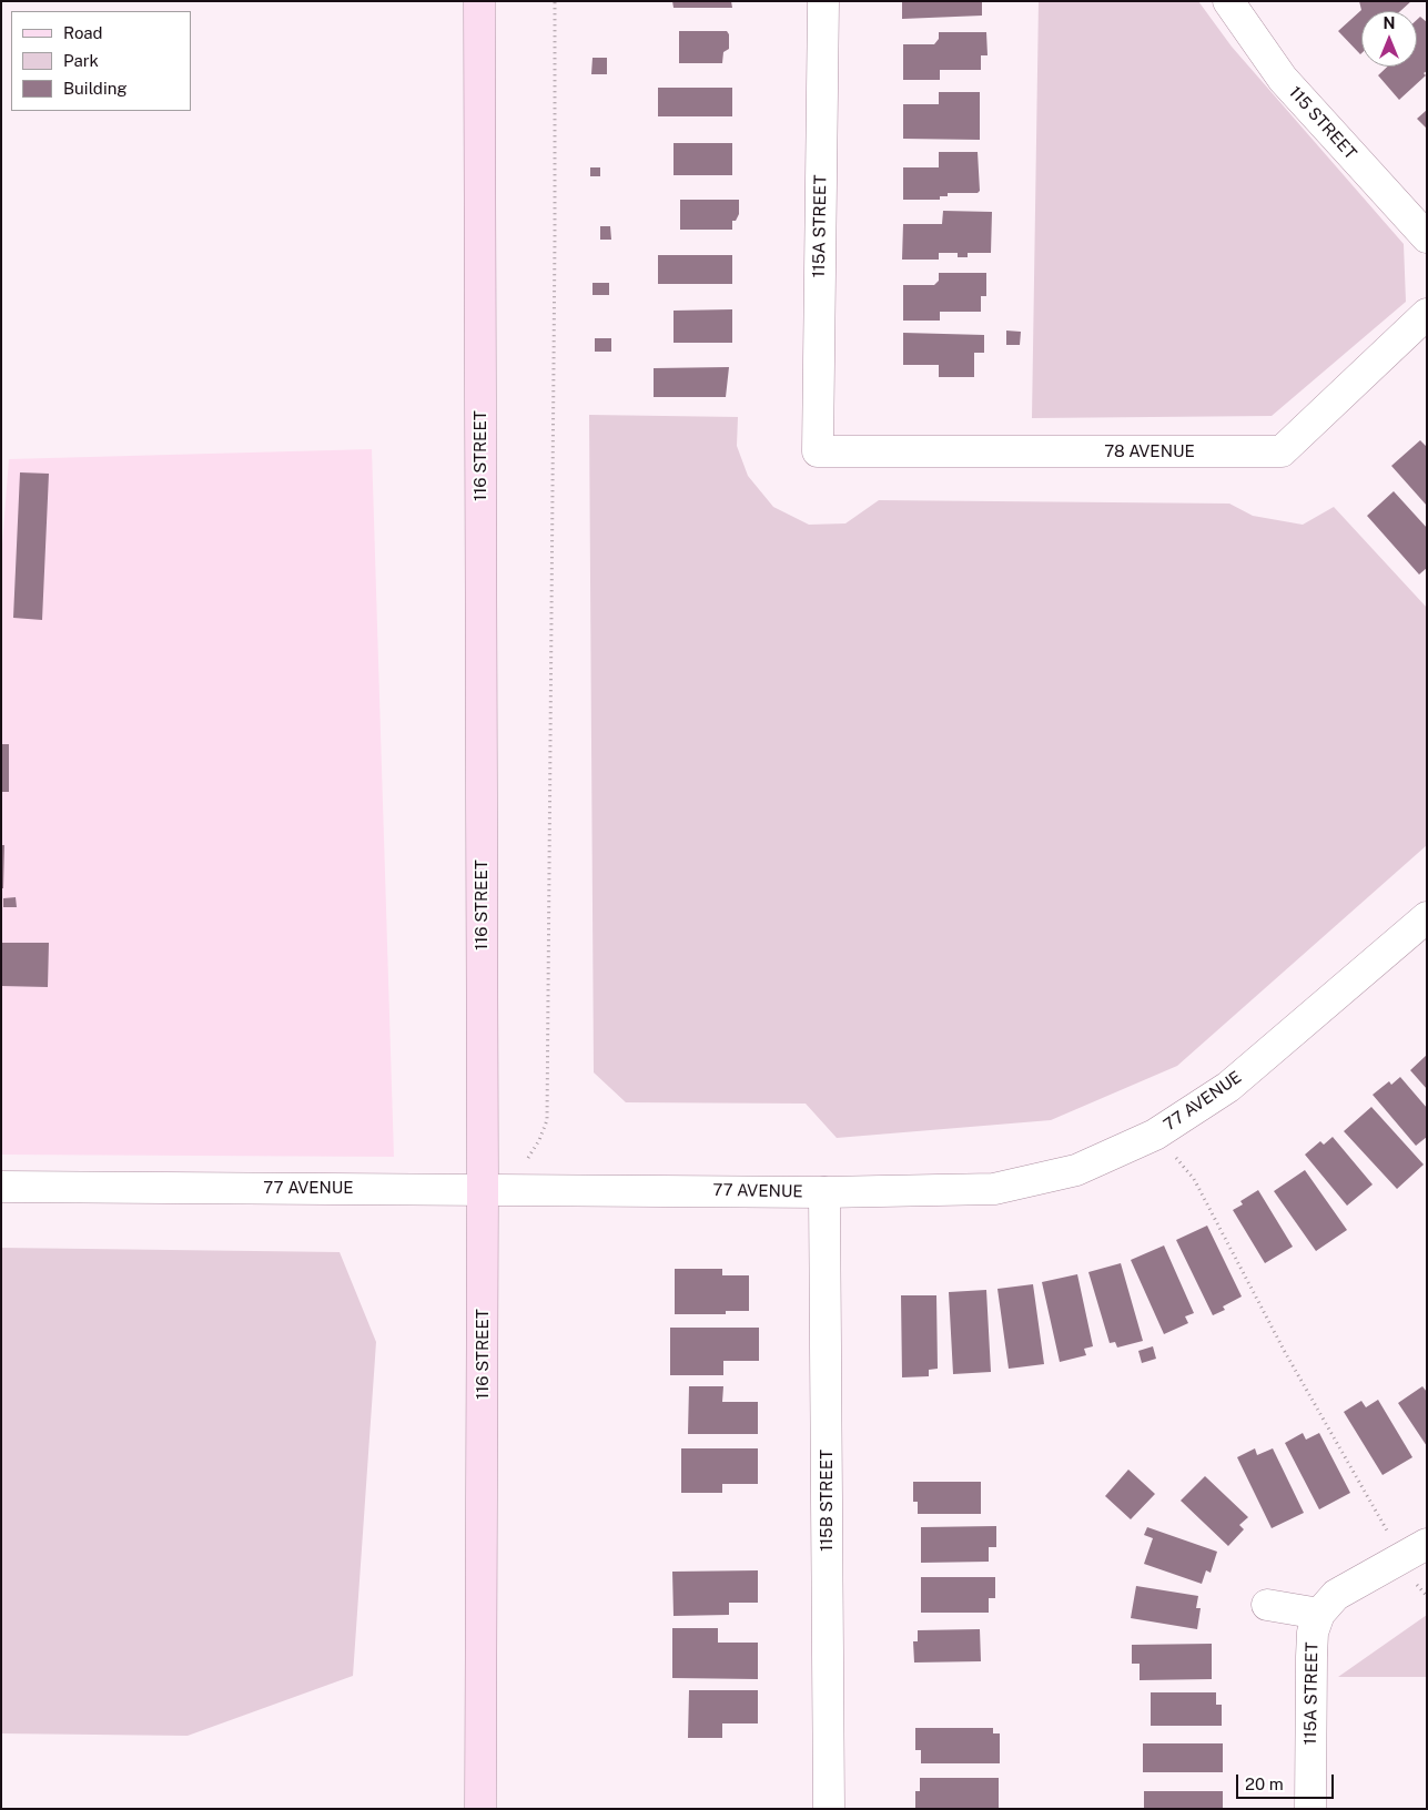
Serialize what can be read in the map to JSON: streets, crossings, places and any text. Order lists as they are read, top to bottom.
{
  "streets": {
    "main road": ["116 STREET"],
    "street": [
      "115 STREET",
      "115A STREET",
      "78 AVENUE",
      "77 AVENUE",
      "115B STREET"
    ]
  },
  "crossings": [
    ["115A STREET", "78 AVENUE"],
    ["116 STREET", "77 AVENUE"],
    ["77 AVENUE", "115B STREET"]
  ],
  "legend": ["Road", "Park", "Building"],
  "scale_bar": "20 m",
  "north": "top"
}
